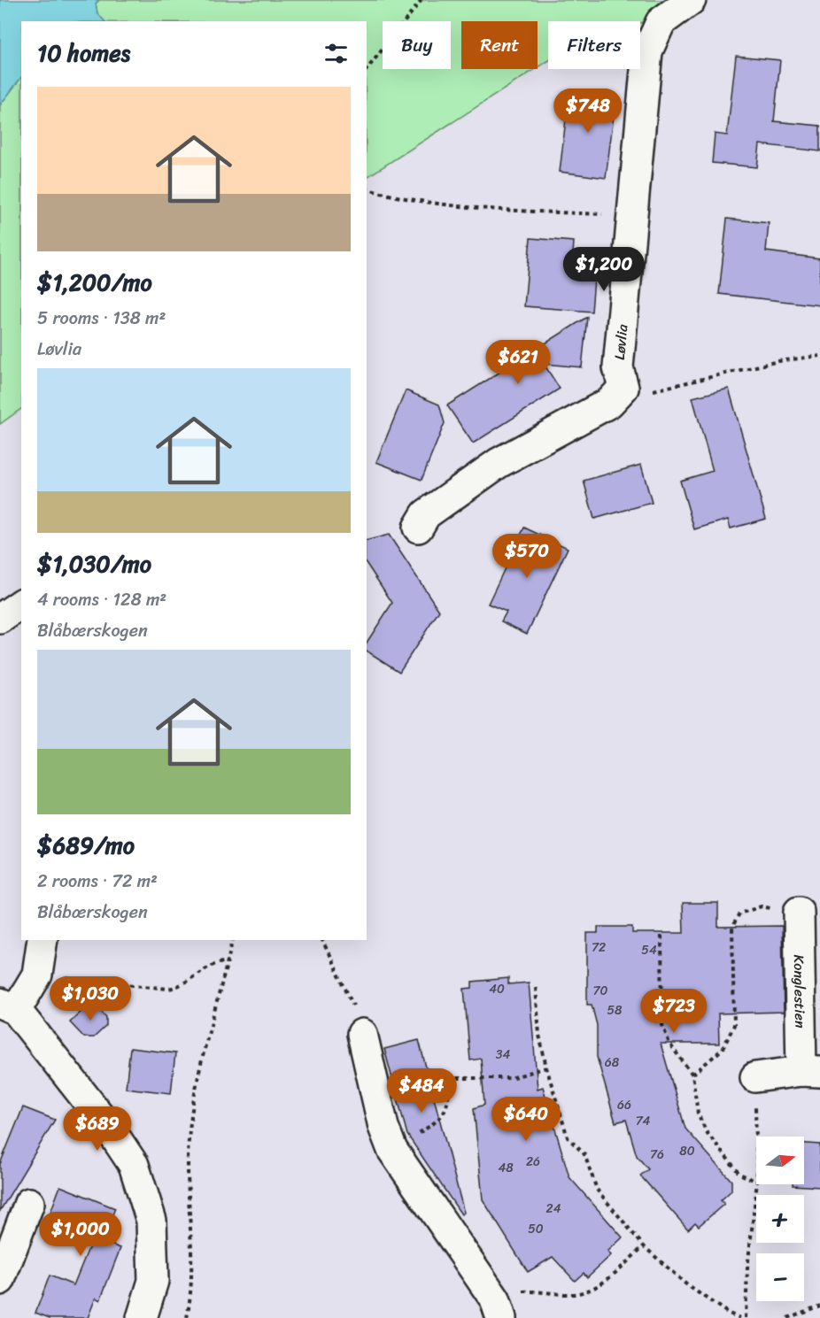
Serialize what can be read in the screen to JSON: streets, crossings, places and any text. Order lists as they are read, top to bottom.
{
  "streets": {
    "street": ["Løvlia", "Konglestien"]
  },
  "house_numbers": [
    "72",
    "54",
    "40",
    "70",
    "58",
    "34",
    "68",
    "66",
    "74",
    "80",
    "76",
    "26",
    "48",
    "24",
    "50"
  ],
  "north": "right",
  "page": {
    "chip": ["Buy", "Rent", "Filters"],
    "heading": "10 homes",
    "list": [
      {
        "name": "$1,200/mo",
        "note": "5 rooms · 138 m² · Løvlia"
      },
      {
        "name": "$1,030/mo",
        "note": "4 rooms · 128 m² · Blåbærskogen"
      },
      {
        "name": "$689/mo",
        "note": "2 rooms · 72 m² · Blåbærskogen"
      }
    ],
    "price": [
      "$748",
      "$1,200",
      "$621",
      "$570",
      "$1,030",
      "$723",
      "$484",
      "$640",
      "$689",
      "$1,000"
    ],
    "map_buttons": ["+", "−"]
  }
}
